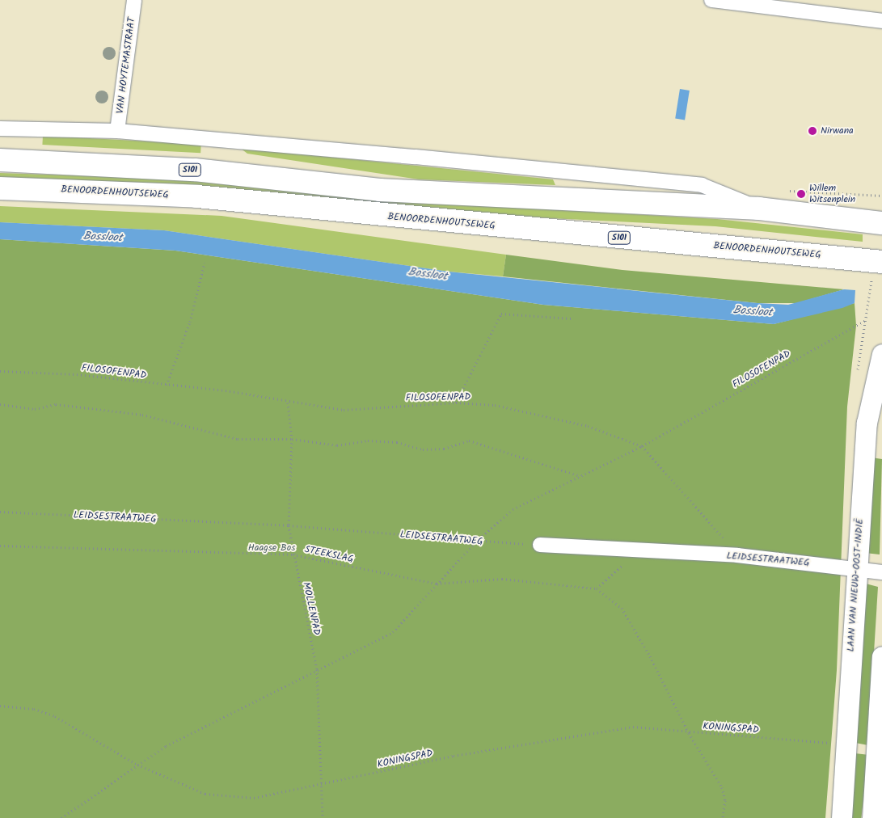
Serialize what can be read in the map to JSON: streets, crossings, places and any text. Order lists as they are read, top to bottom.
{
  "streets": {
    "main road": ["S101", "BENOORDENHOUTSEWEG", "LAAN VAN NIEUW-OOST-INDIË"],
    "street": ["VAN HOYTEMASTRAAT", "LEIDSESTRAATWEG"],
    "path": [
      "FILOSOFENPAD",
      "STEEKSLAG",
      "MOLLENPAD",
      "KONINGSPAD"
    ]
  },
  "crossings": [
    ["FILOSOFENPAD", "MOLLENPAD"],
    ["LEIDSESTRAATWEG", "LAAN VAN NIEUW-OOST-INDIË"],
    ["LEIDSESTRAATWEG", "MOLLENPAD"],
    ["STEEKSLAG", "MOLLENPAD"],
    ["MOLLENPAD", "KONINGSPAD"]
  ],
  "water": ["Bossloot"],
  "parks": ["Haagse Bos"],
  "places": ["Nirwana", "Willem Witsenplein"]
}
